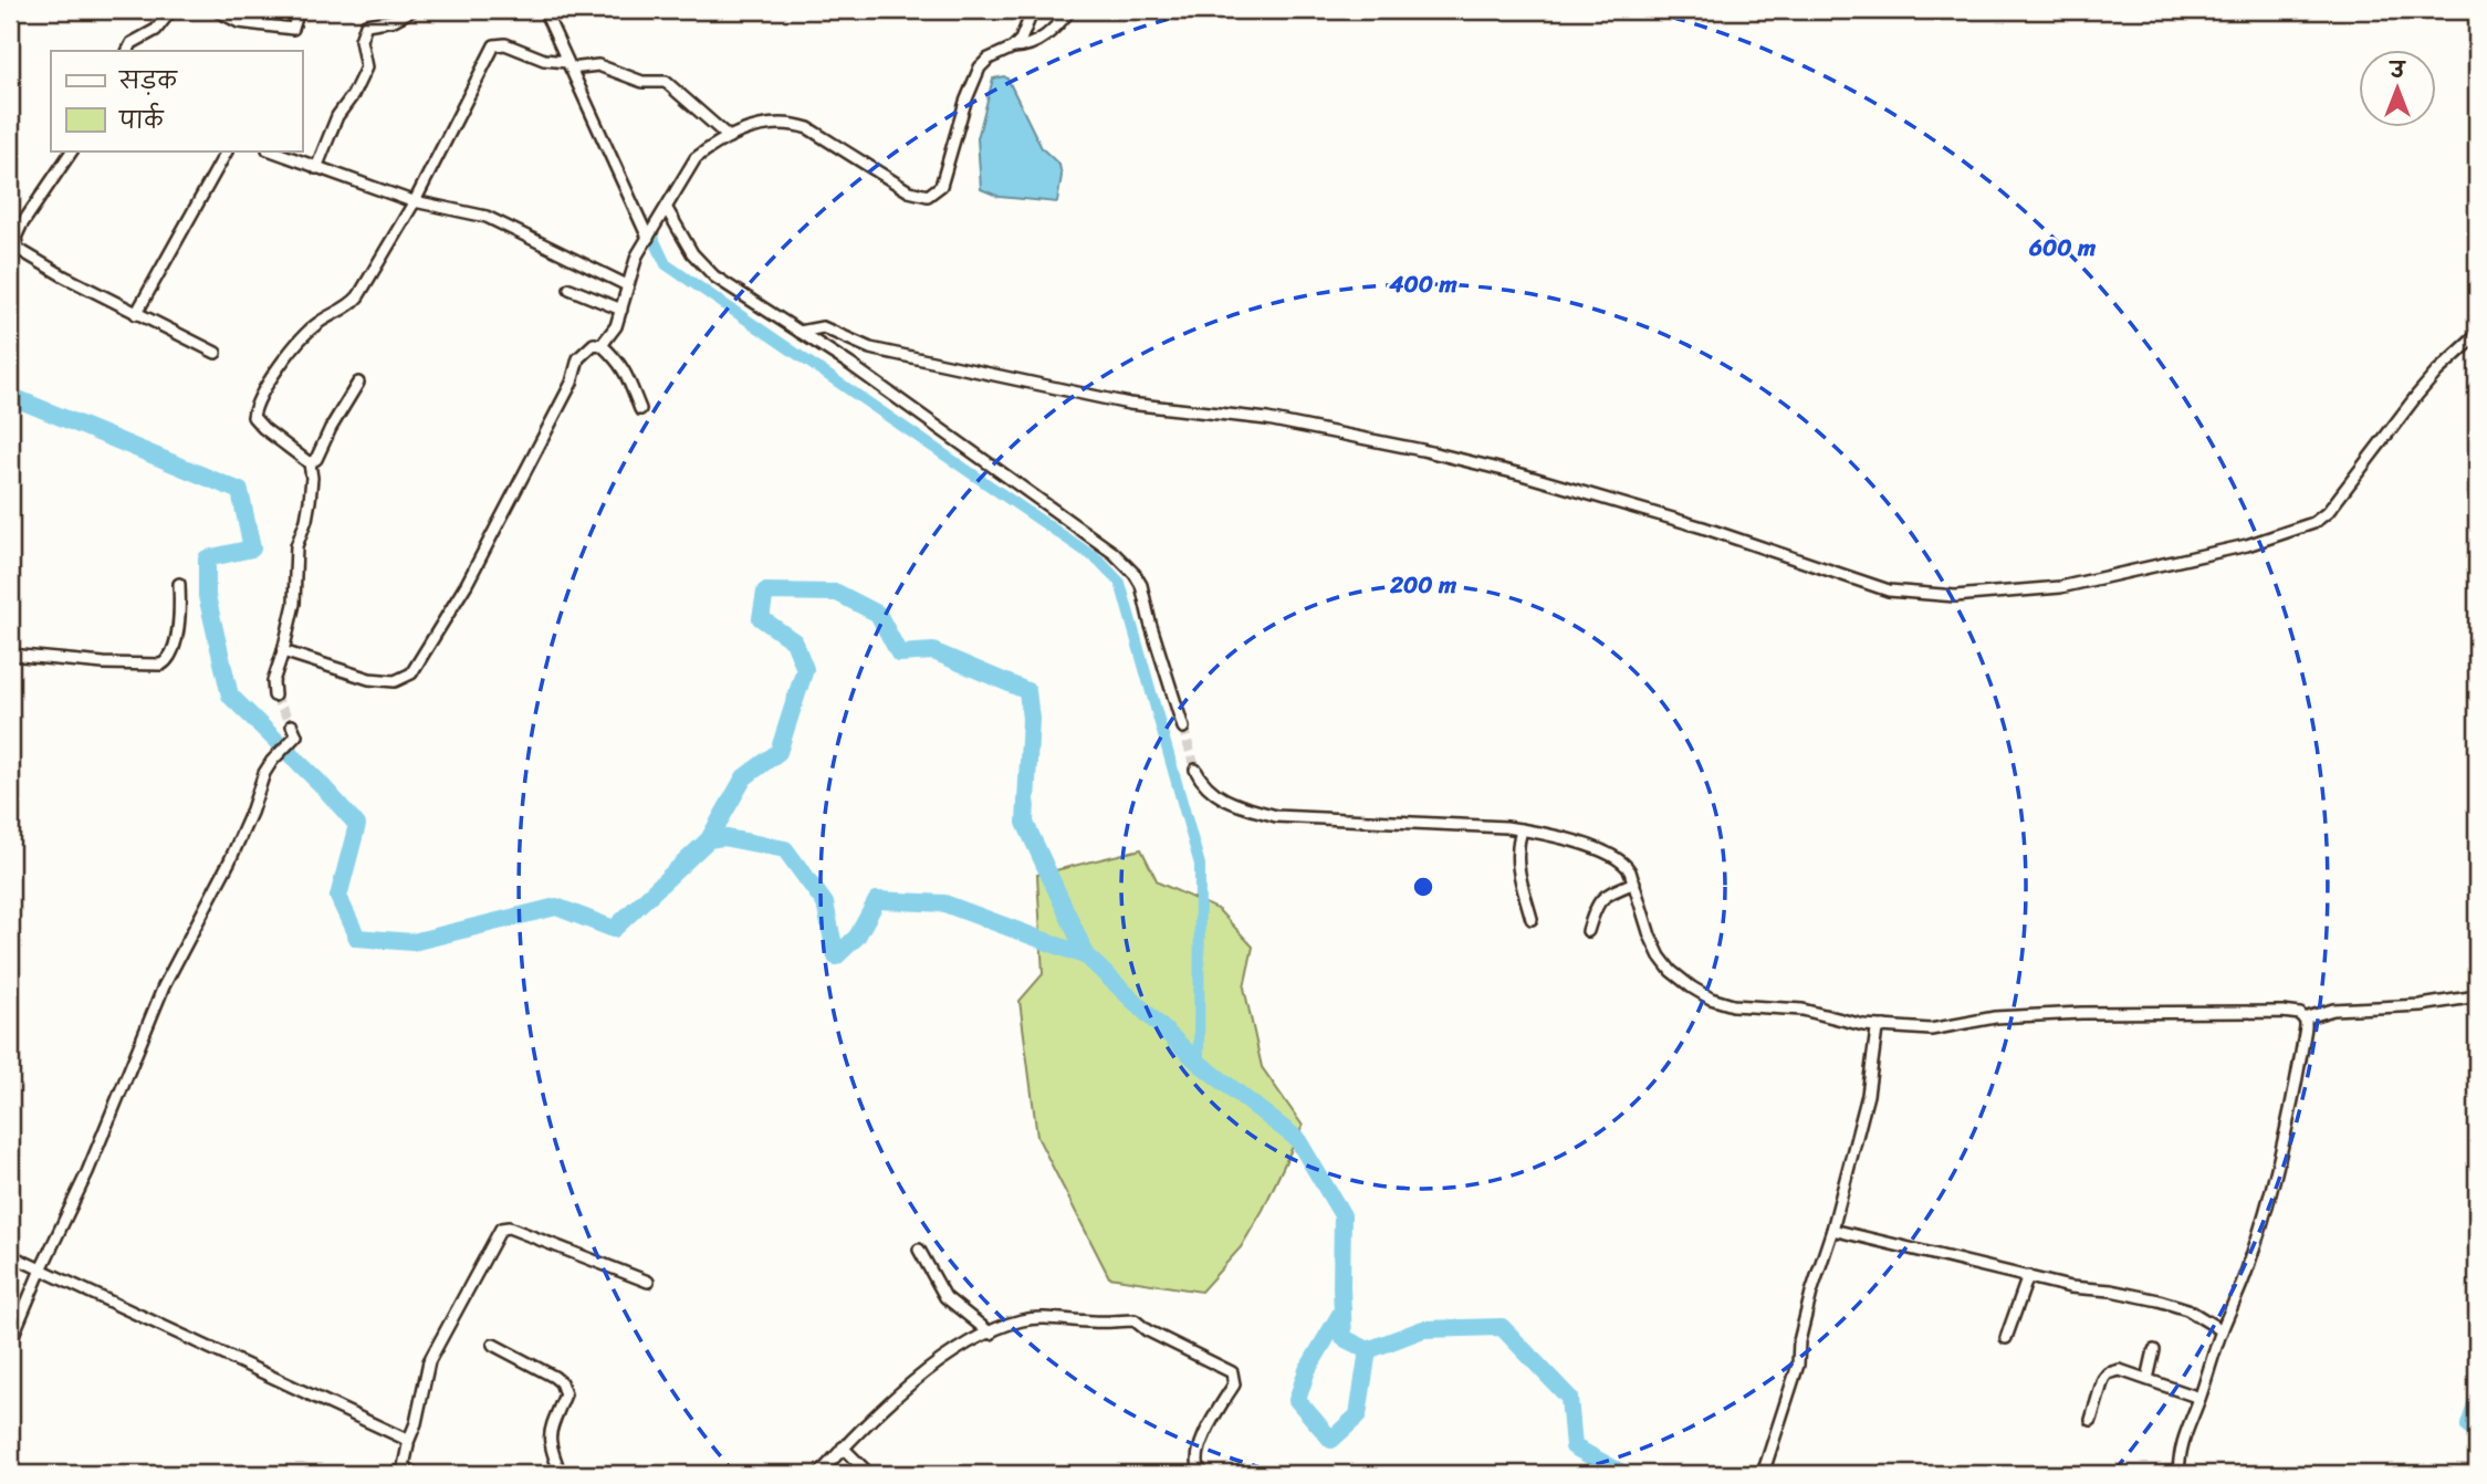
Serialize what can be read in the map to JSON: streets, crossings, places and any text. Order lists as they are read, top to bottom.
{
  "legend": ["सड़क", "पार्क"],
  "north": "top",
  "rings": ["600 m", "400 m", "200 m"]
}
